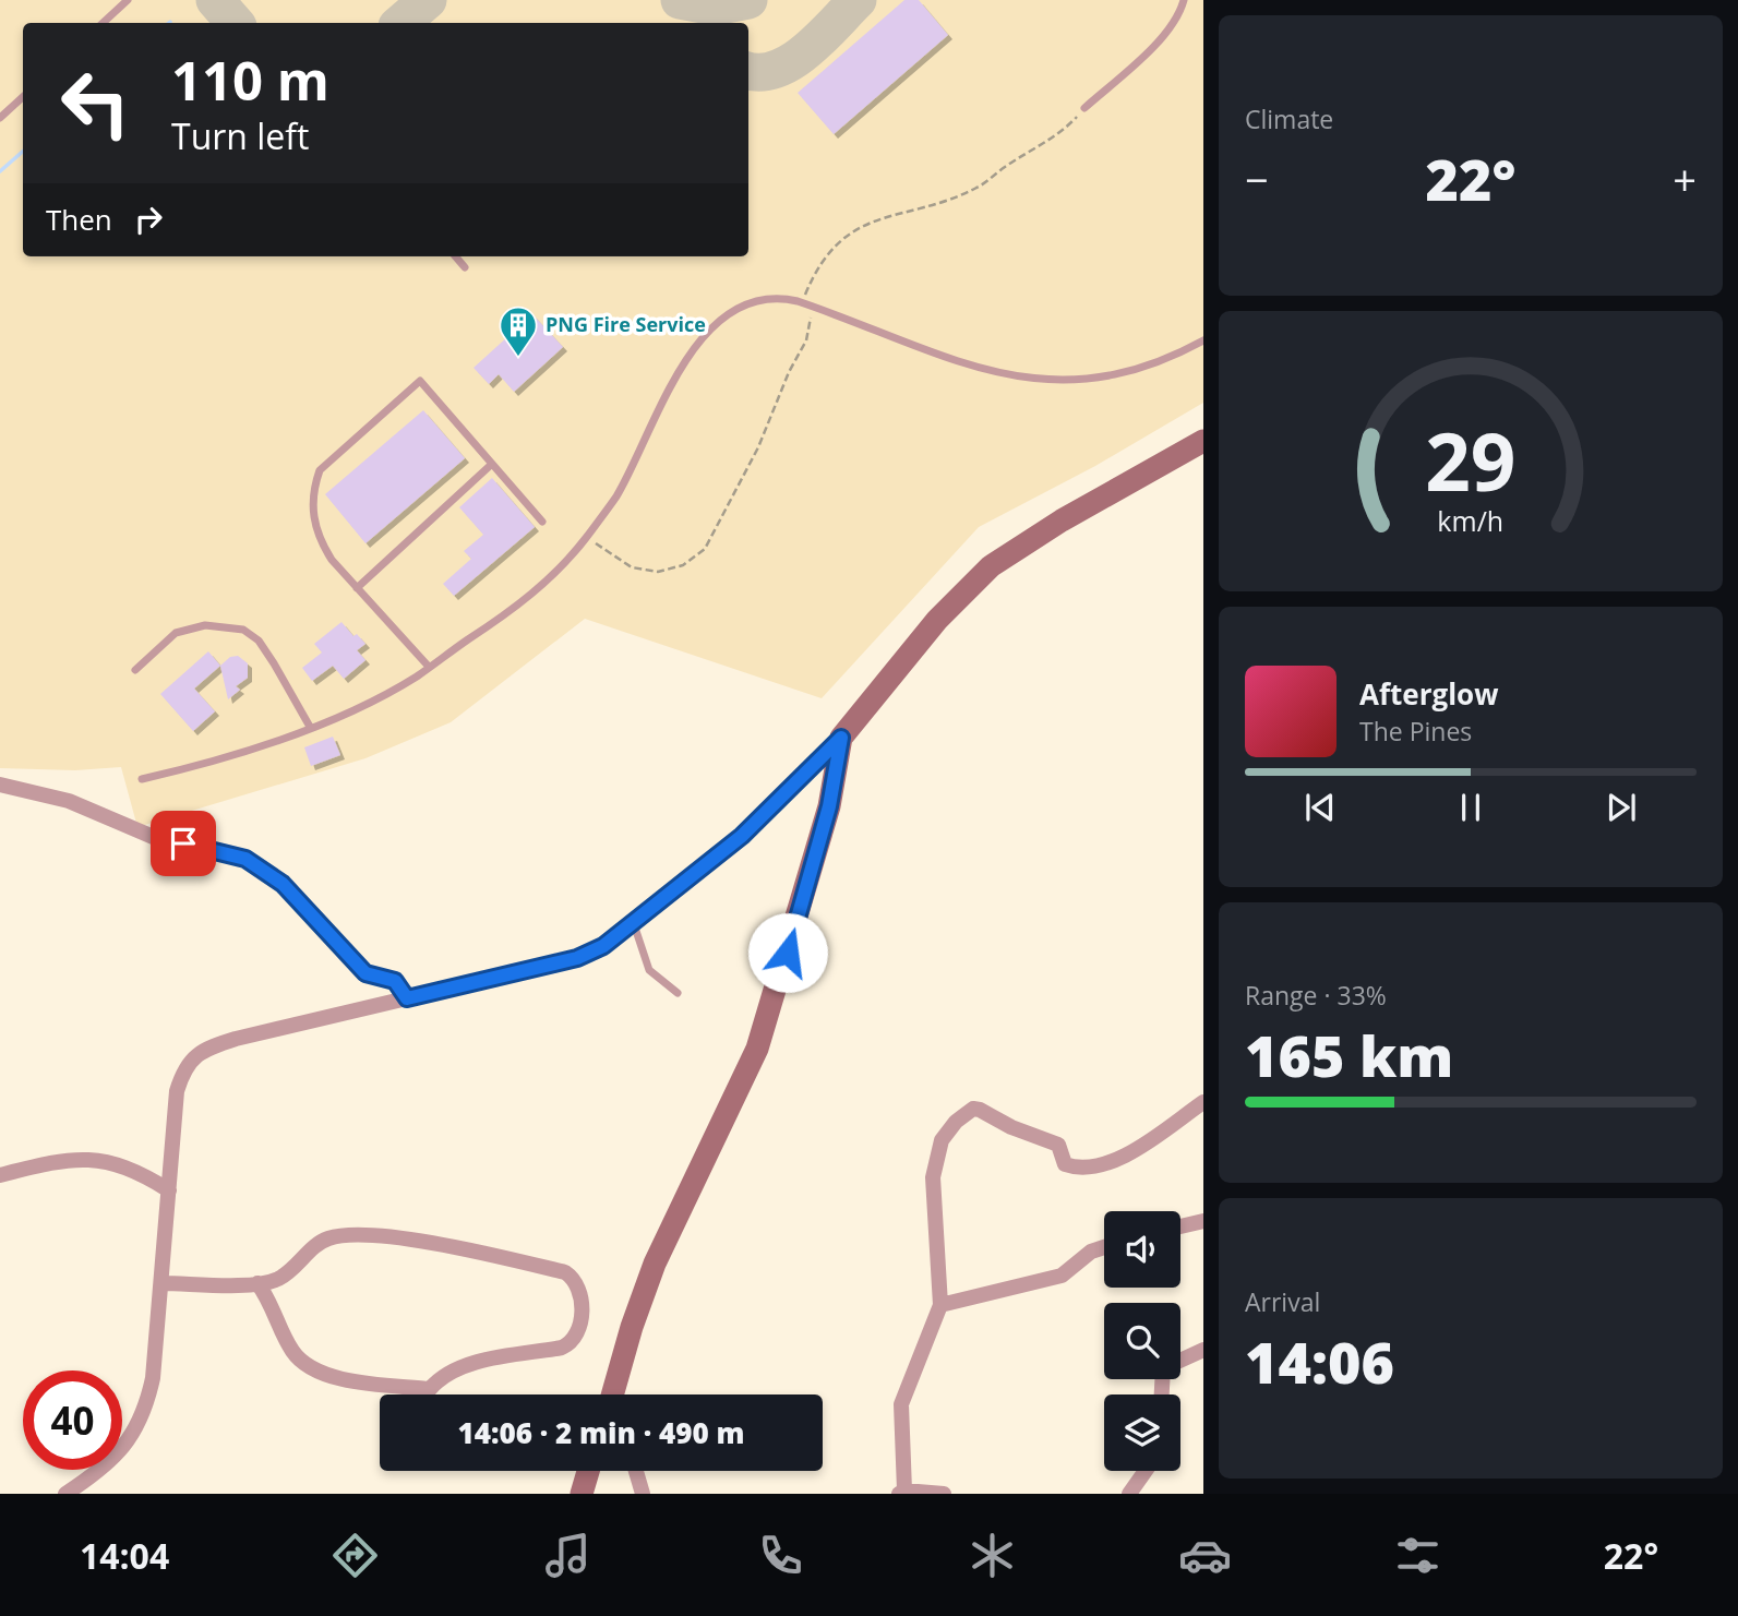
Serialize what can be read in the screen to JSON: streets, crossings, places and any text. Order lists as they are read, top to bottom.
{
  "places": {
    "building": ["PNG Fire Service"]
  },
  "page": {
    "tile": [
      "Climate",
      ["Range · 33%", "165 km"],
      ["Arrival", "14:06"]
    ],
    "turn": ["110 m", "Turn left"],
    "heat": ["−", "22°", "+"],
    "then": "Then",
    "song": ["Afterglow", "The Pines"],
    "limit": "40",
    "trip": "14:06 · 2 min · 490 m",
    "tabs": ["14:04", "22°"],
    "gauge": ["29", "km/h"]
  }
}
